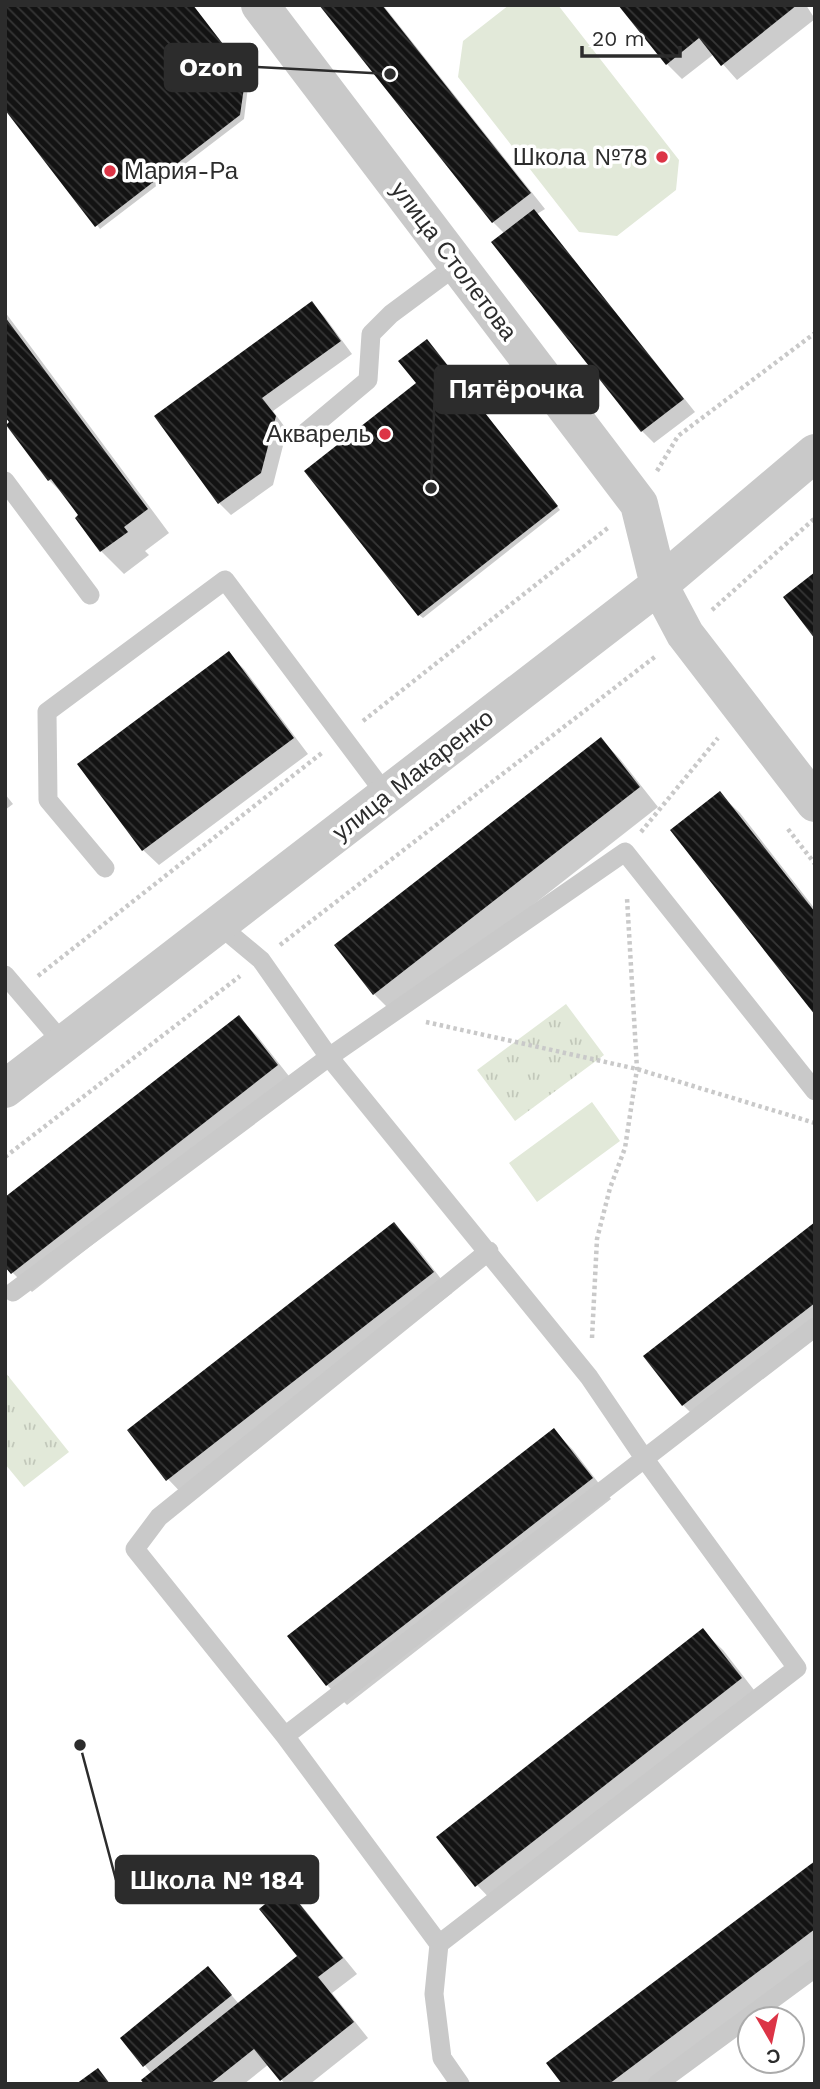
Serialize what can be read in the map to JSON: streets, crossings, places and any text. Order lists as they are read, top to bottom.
{
  "streets": {
    "street": ["улица Столетова", "улица Макаренко"]
  },
  "crossings": [
    ["улица Столетова", "улица Макаренко"]
  ],
  "places": [
    "Ozon",
    "Школа №78",
    "Мария-Ра",
    "Акварель",
    "Пятёрочка",
    "Школа № 184"
  ],
  "scale_bar": "20 m",
  "north": "bottom"
}
